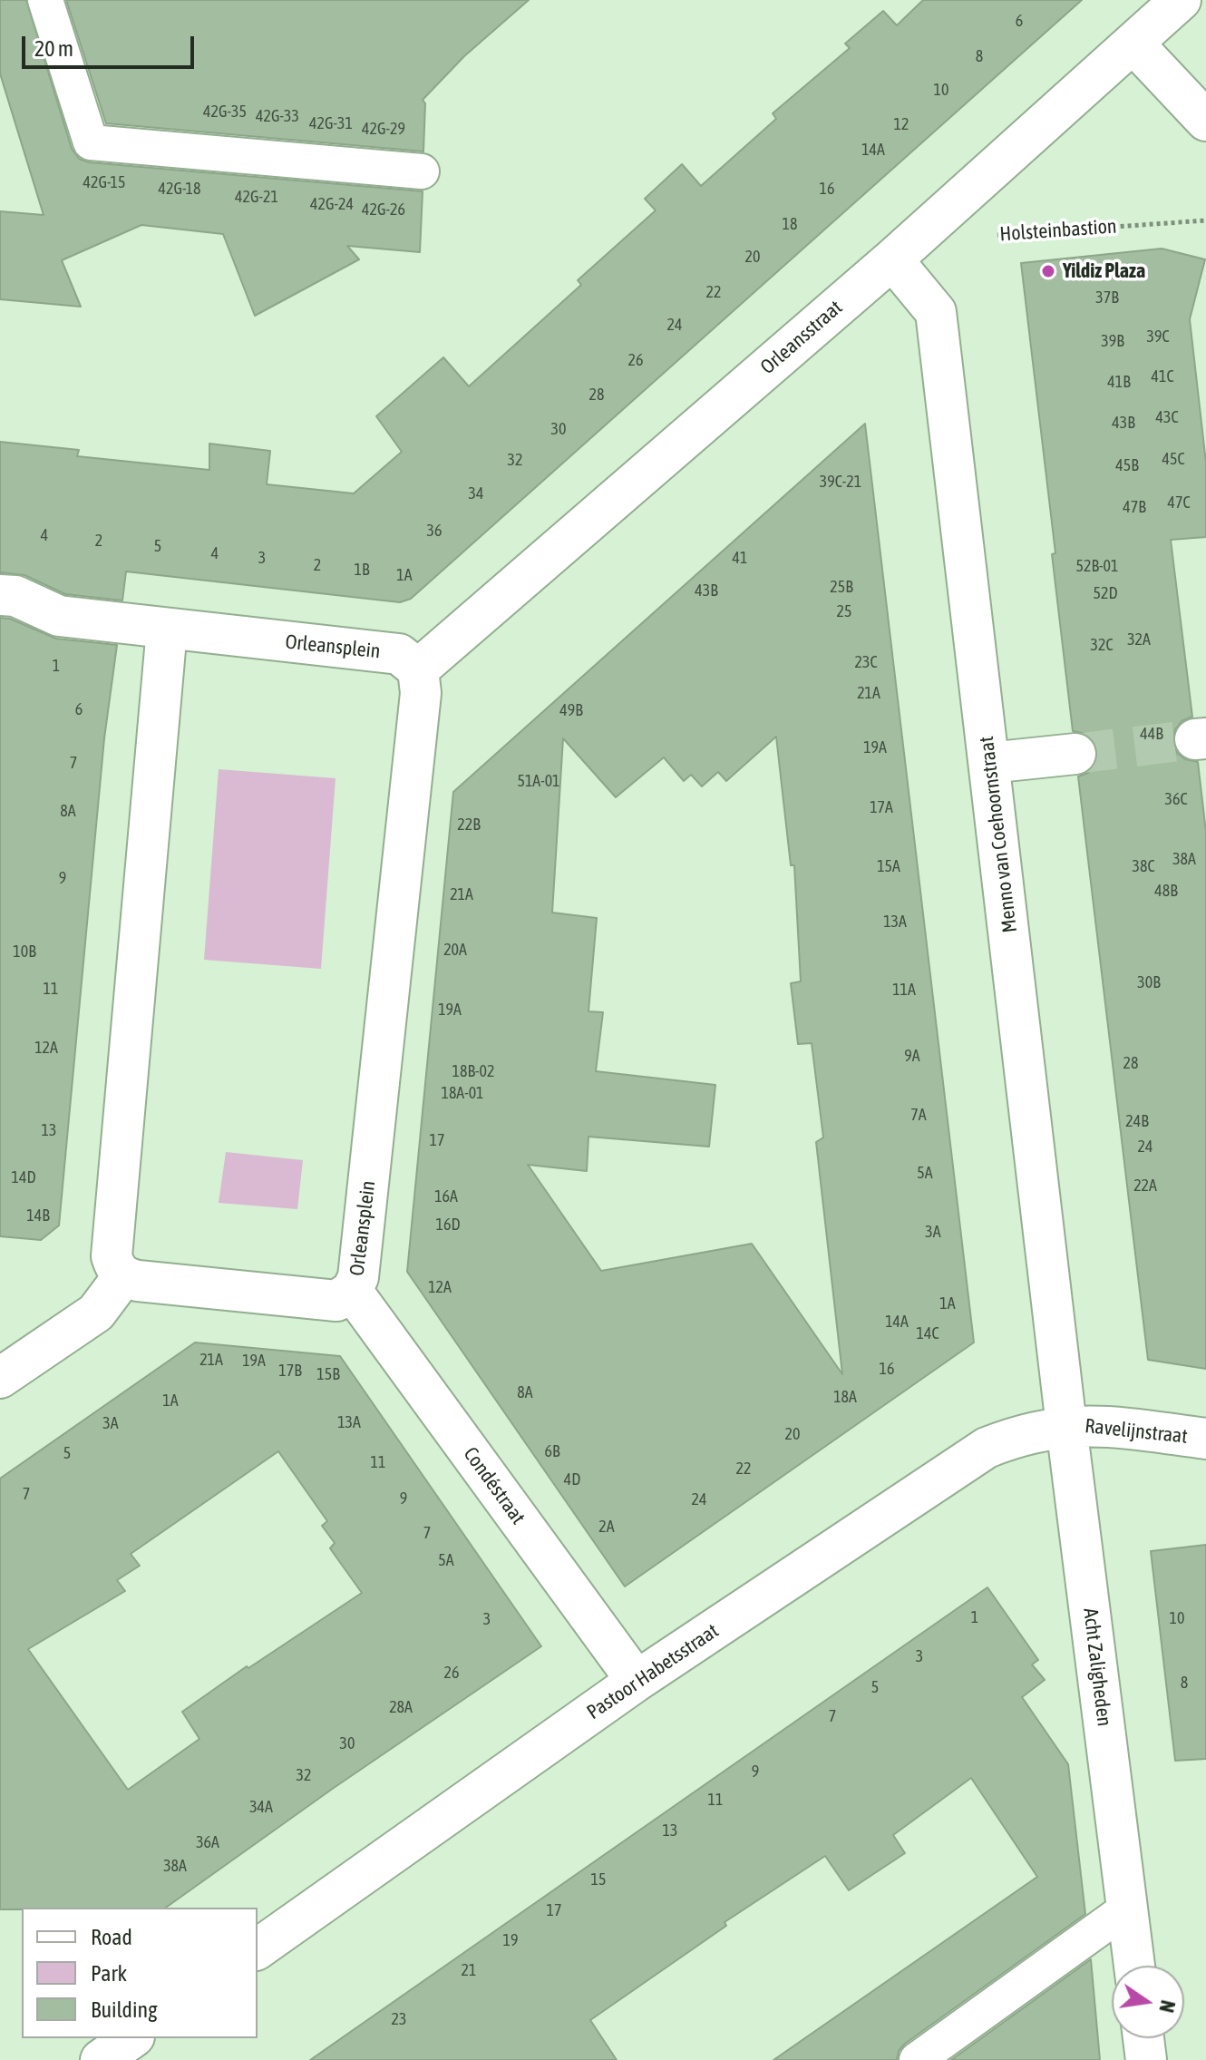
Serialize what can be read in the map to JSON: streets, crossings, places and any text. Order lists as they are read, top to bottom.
{
  "streets": {
    "street": [
      "Orleansstraat",
      "Orleansplein",
      "Menno van Coehoornstraat",
      "Ravelijnstraat",
      "Condéstraat",
      "Acht Zaligheden",
      "Pastoor Habetsstraat"
    ],
    "path": ["Holsteinbastion"]
  },
  "crossings": [
    ["Orleansstraat", "Orleansplein"],
    ["Orleansstraat", "Menno van Coehoornstraat"],
    ["Orleansplein", "Condéstraat"],
    ["Menno van Coehoornstraat", "Ravelijnstraat"],
    ["Menno van Coehoornstraat", "Acht Zaligheden"],
    ["Menno van Coehoornstraat", "Pastoor Habetsstraat"],
    ["Ravelijnstraat", "Acht Zaligheden"],
    ["Ravelijnstraat", "Pastoor Habetsstraat"],
    ["Condéstraat", "Pastoor Habetsstraat"],
    ["Acht Zaligheden", "Pastoor Habetsstraat"]
  ],
  "places": ["Yildiz Plaza"],
  "house_numbers": [
    "6",
    "8",
    "10",
    "42G-35",
    "42G-33",
    "42G-31",
    "12",
    "42G-29",
    "14A",
    "42G-15",
    "42G-18",
    "16",
    "42G-21",
    "42G-24",
    "42G-26",
    "18",
    "20",
    "22",
    "37B",
    "24",
    "39C",
    "39B",
    "26",
    "41C",
    "41B",
    "28",
    "43C",
    "43B",
    "30",
    "45C",
    "32",
    "45B",
    "39C-21",
    "34",
    "47C",
    "47B",
    "36",
    "4",
    "2",
    "5",
    "4",
    "3",
    "41",
    "2",
    "52B-01",
    "1B",
    "1A",
    "25B",
    "43B",
    "52D",
    "25",
    "32A",
    "32C",
    "23C",
    "1",
    "21A",
    "6",
    "49B",
    "44B",
    "19A",
    "7",
    "51A-01",
    "36C",
    "17A",
    "8A",
    "22B",
    "38A",
    "15A",
    "38C",
    "9",
    "48B",
    "21A",
    "13A",
    "20A",
    "10B",
    "30B",
    "11",
    "11A",
    "19A",
    "12A",
    "9A",
    "28",
    "18B-02",
    "18A-01",
    "7A",
    "24B",
    "13",
    "17",
    "24",
    "5A",
    "14D",
    "22A",
    "16A",
    "14B",
    "16D",
    "3A",
    "12A",
    "1A",
    "14A",
    "14C",
    "21A",
    "19A",
    "16",
    "17B",
    "15B",
    "8A",
    "18A",
    "1A",
    "13A",
    "3A",
    "20",
    "6B",
    "5",
    "11",
    "22",
    "4D",
    "7",
    "9",
    "24",
    "2A",
    "7",
    "5A",
    "1",
    "10",
    "3",
    "3",
    "26",
    "8",
    "5",
    "28A",
    "7",
    "30",
    "9",
    "32",
    "11",
    "34A",
    "13",
    "36A",
    "38A",
    "15",
    "17",
    "19",
    "21",
    "23"
  ],
  "legend": ["Road", "Park", "Building"],
  "scale_bar": "20 m",
  "north": "right"
}
